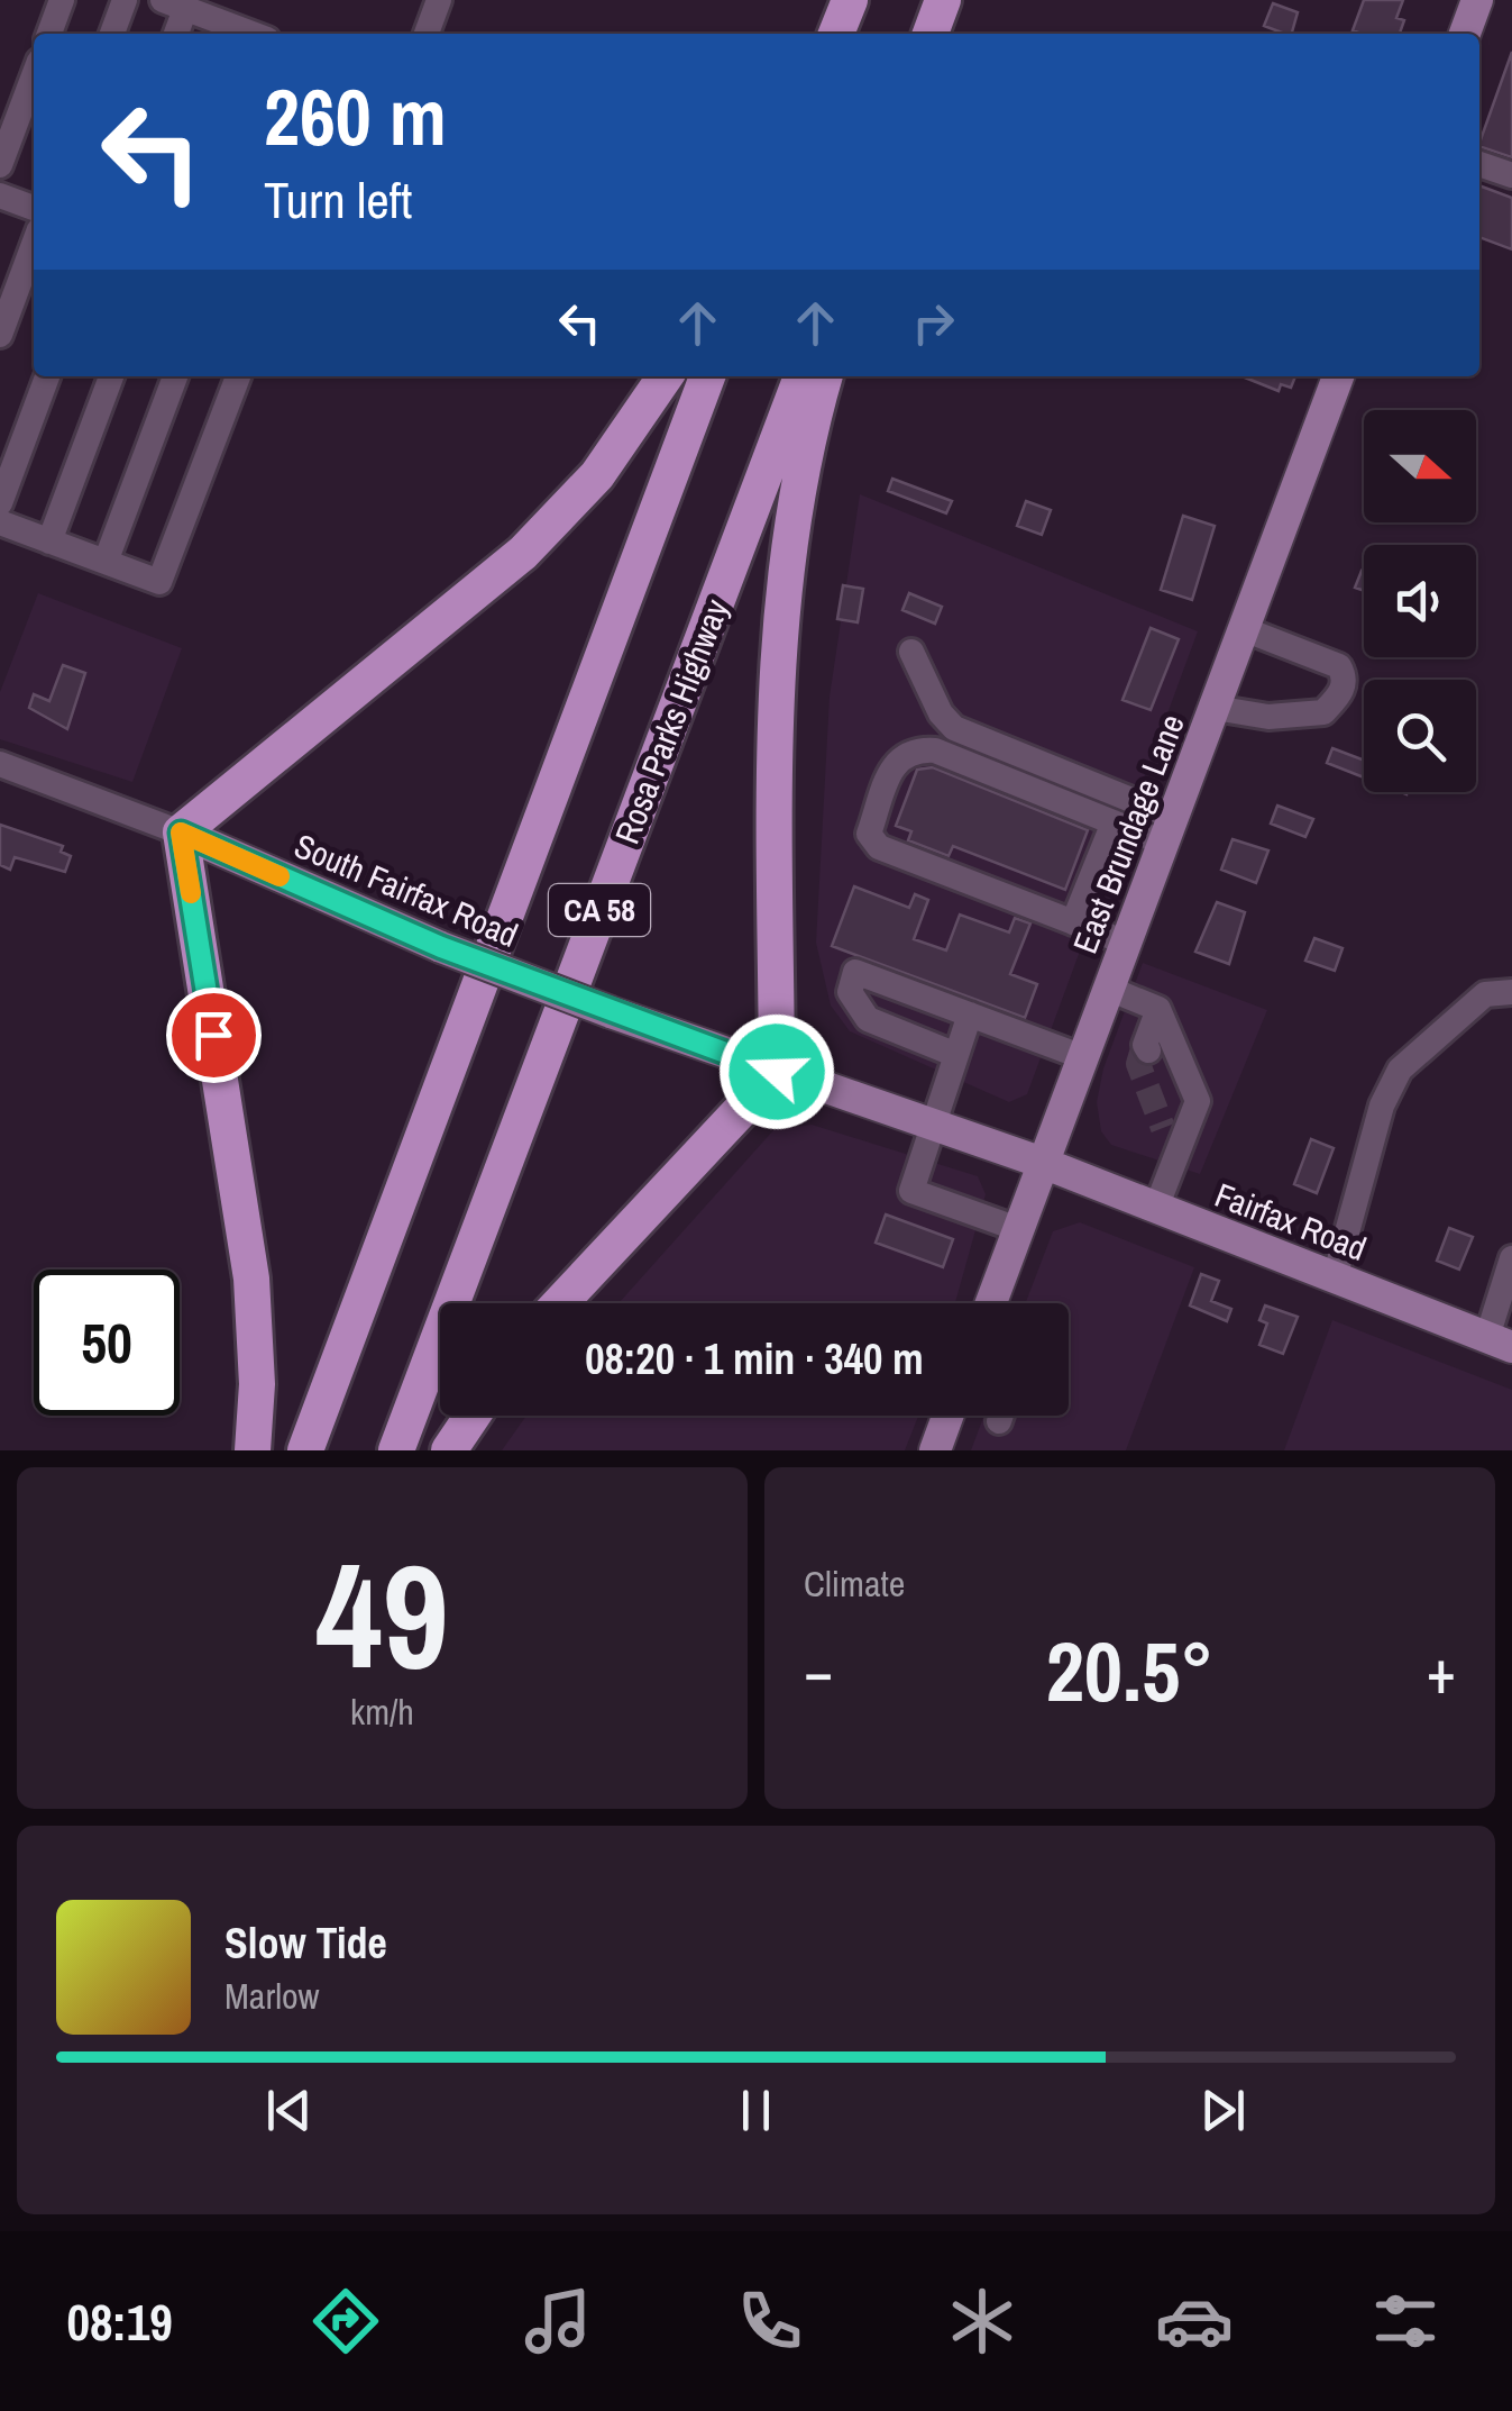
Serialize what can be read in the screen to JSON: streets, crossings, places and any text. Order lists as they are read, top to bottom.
{
  "streets": {
    "highway": ["Rosa Parks Highway", "CA 58"],
    "main road": ["East Brundage Lane", "South Fairfax Road", "Fairfax Road"]
  },
  "crossings": [
    ["East Brundage Lane", "South Fairfax Road"],
    ["East Brundage Lane", "Fairfax Road"],
    ["South Fairfax Road", "Fairfax Road"]
  ],
  "north": "right",
  "page": {
    "turn": ["260 m", "Turn left"],
    "limit": "50",
    "trip": "08:20 · 1 min · 340 m",
    "tile": [
      ["49", "km/h"],
      "Climate"
    ],
    "heat": ["−", "20.5°", "+"],
    "song": ["Slow Tide", "Marlow"],
    "tabs": "08:19"
  }
}
